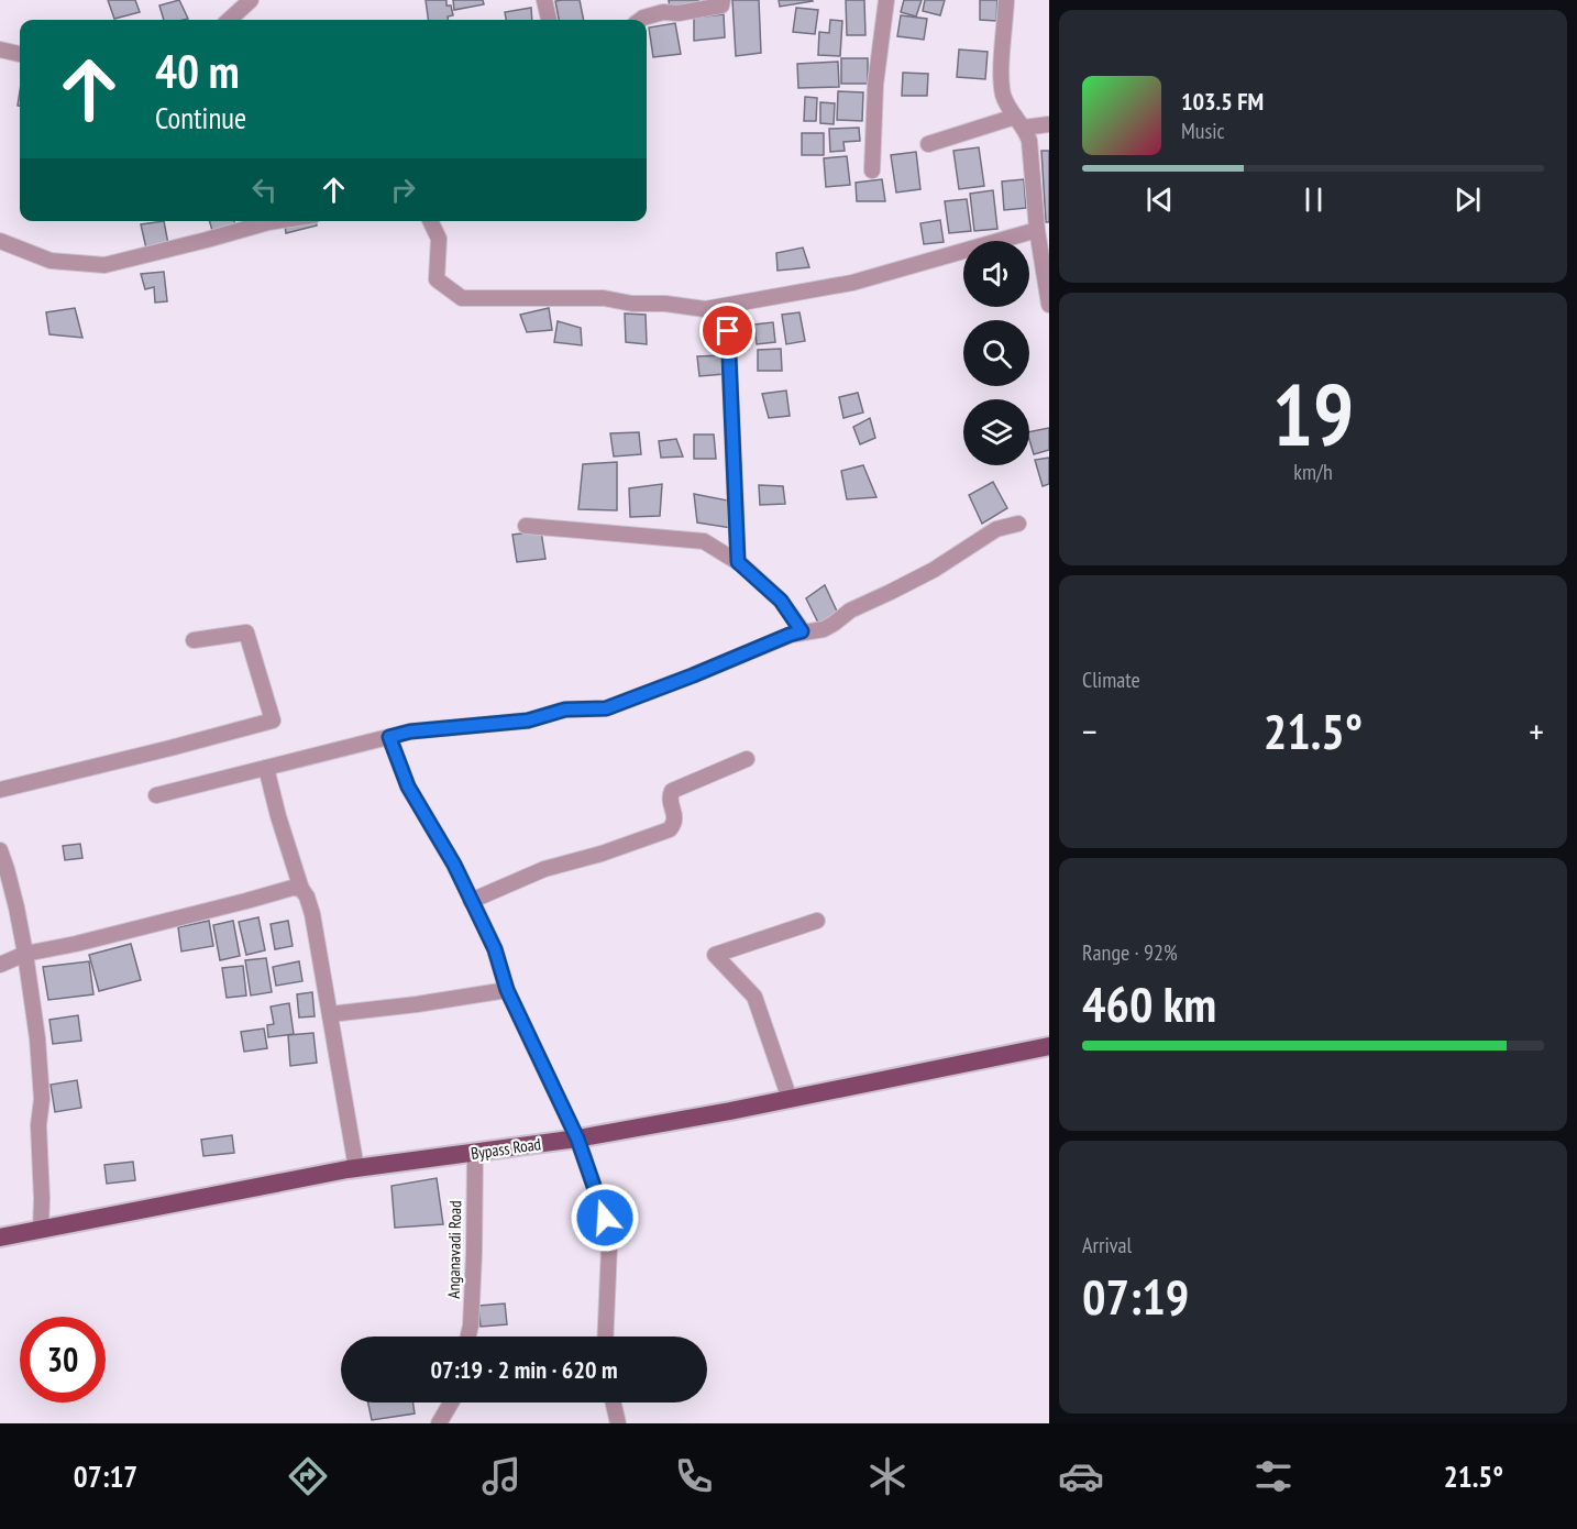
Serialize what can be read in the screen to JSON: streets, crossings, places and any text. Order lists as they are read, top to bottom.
{
  "streets": {
    "main road": ["Bypass Road"],
    "street": ["Anganavadi Road"]
  },
  "crossings": [
    ["Bypass Road", "Anganavadi Road"]
  ],
  "page": {
    "turn": ["40 m", "Continue"],
    "song": ["103.5 FM", "Music"],
    "tile": [
      ["19", "km/h"],
      "Climate",
      ["Range · 92%", "460 km"],
      ["Arrival", "07:19"]
    ],
    "heat": ["−", "21.5°", "+"],
    "limit": "30",
    "trip": "07:19 · 2 min · 620 m",
    "tabs": ["07:17", "21.5°"]
  }
}
